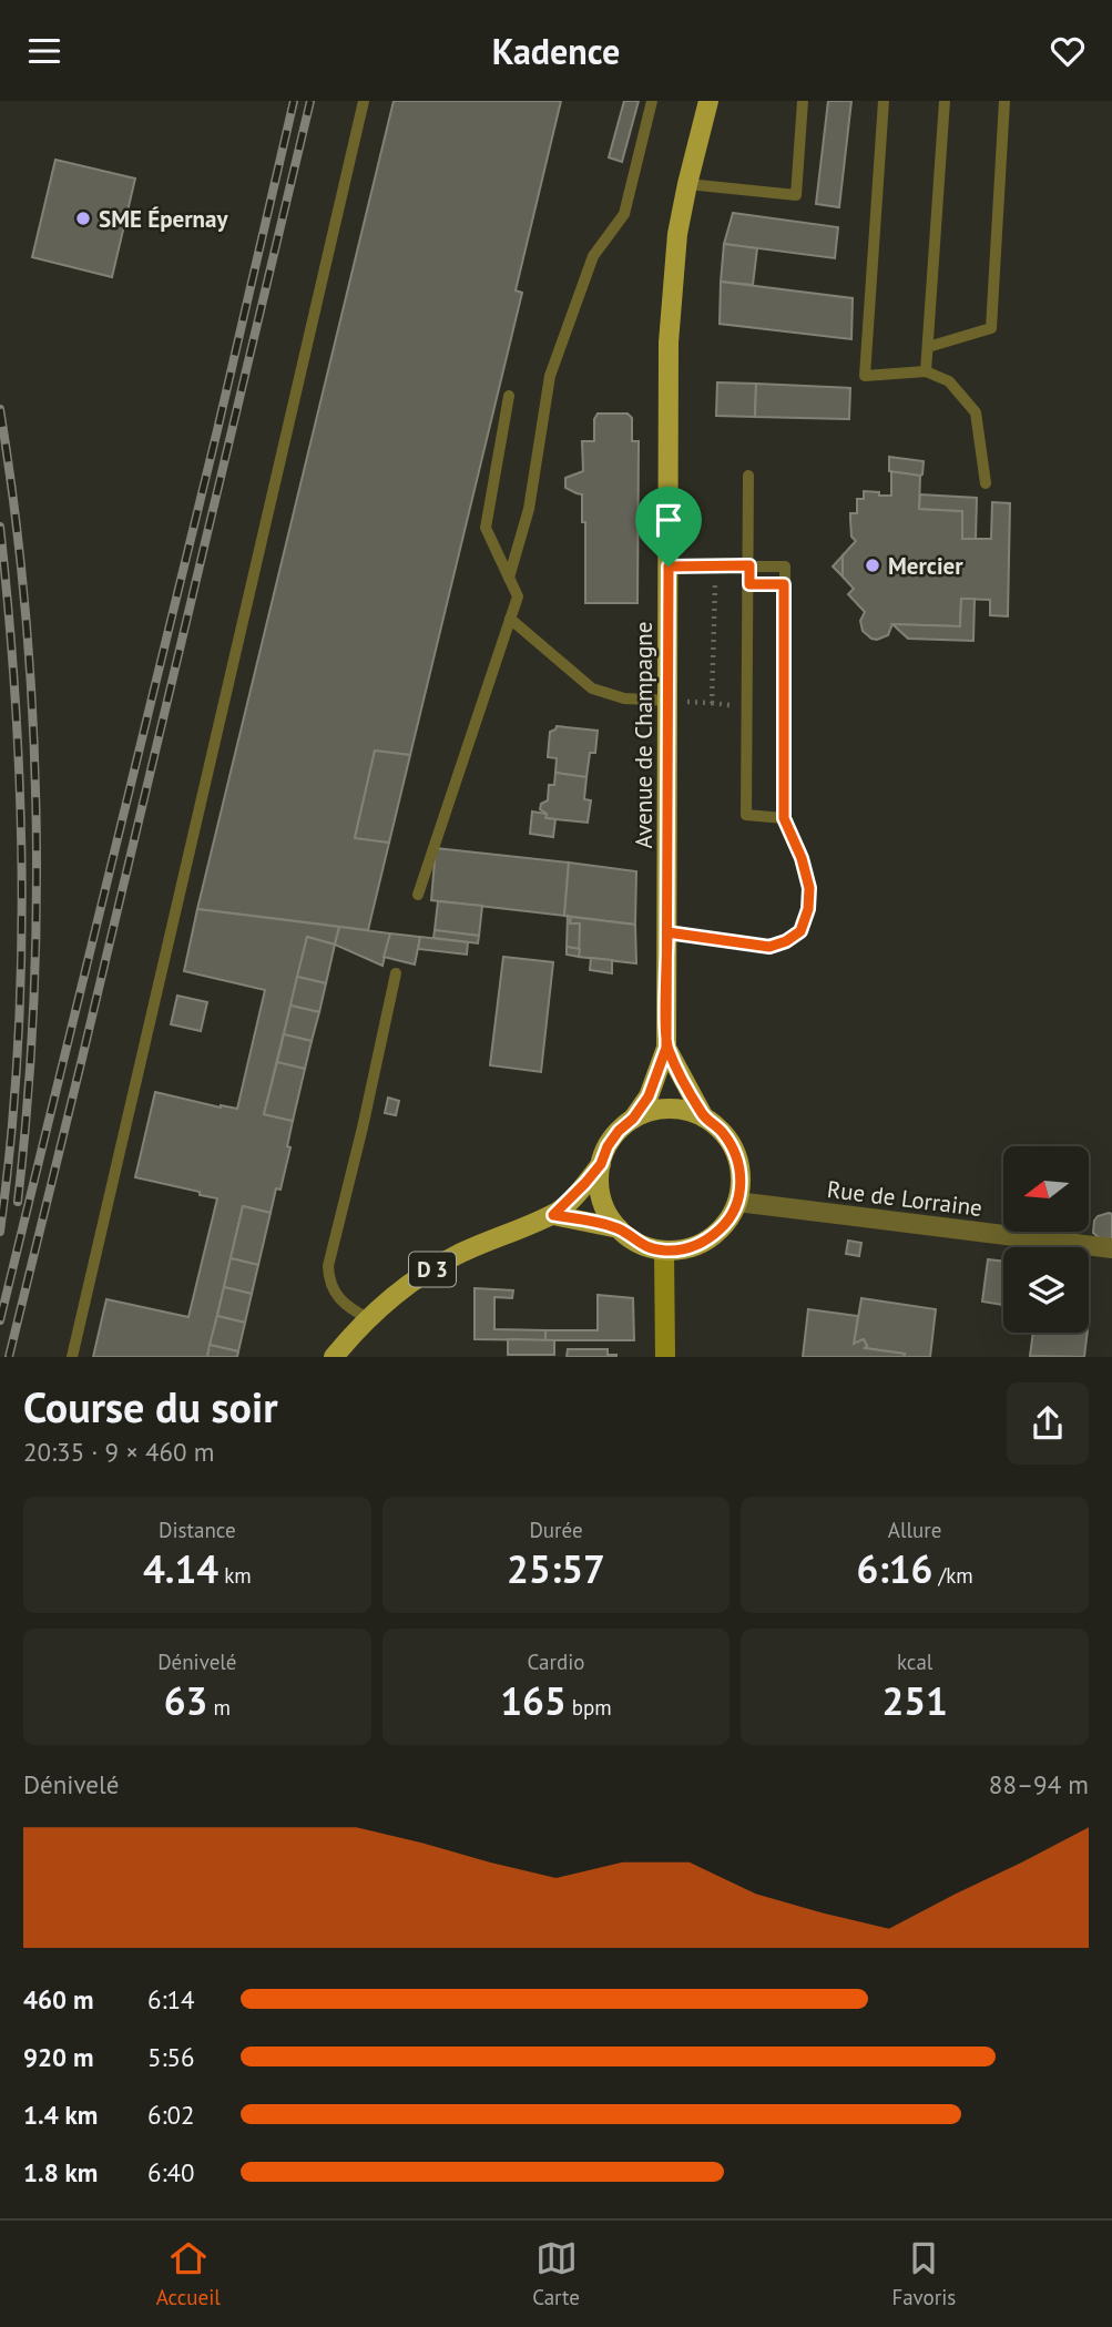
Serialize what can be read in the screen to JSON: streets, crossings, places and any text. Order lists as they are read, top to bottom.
{
  "streets": {
    "main road": ["Avenue de Champagne", "D 3"],
    "street": ["Rue de Lorraine"]
  },
  "crossings": [
    ["Avenue de Champagne", "Rue de Lorraine"],
    ["Avenue de Champagne", "D 3"],
    ["Rue de Lorraine", "D 3"]
  ],
  "places": ["SME Épernay", "Mercier"],
  "north": "left",
  "page": {
    "header": "Kadence",
    "heading": ["Course du soir", "20:35 · 9 × 460 m"],
    "stats": [
      ["Distance", "4.14 km"],
      ["Durée", "25:57"],
      ["Allure", "6:16 /km"],
      ["Dénivelé", "63 m"],
      ["Cardio", "165 bpm"],
      ["kcal", "251"]
    ],
    "chart": ["Dénivelé", "88–94 m"],
    "list": [
      {
        "name": "460 m",
        "note": "6:14"
      },
      {
        "name": "920 m",
        "note": "5:56"
      },
      {
        "name": "1.4 km",
        "note": "6:02"
      },
      {
        "name": "1.8 km",
        "note": "6:40"
      }
    ],
    "tabs": ["Accueil", "Carte", "Favoris"]
  }
}
